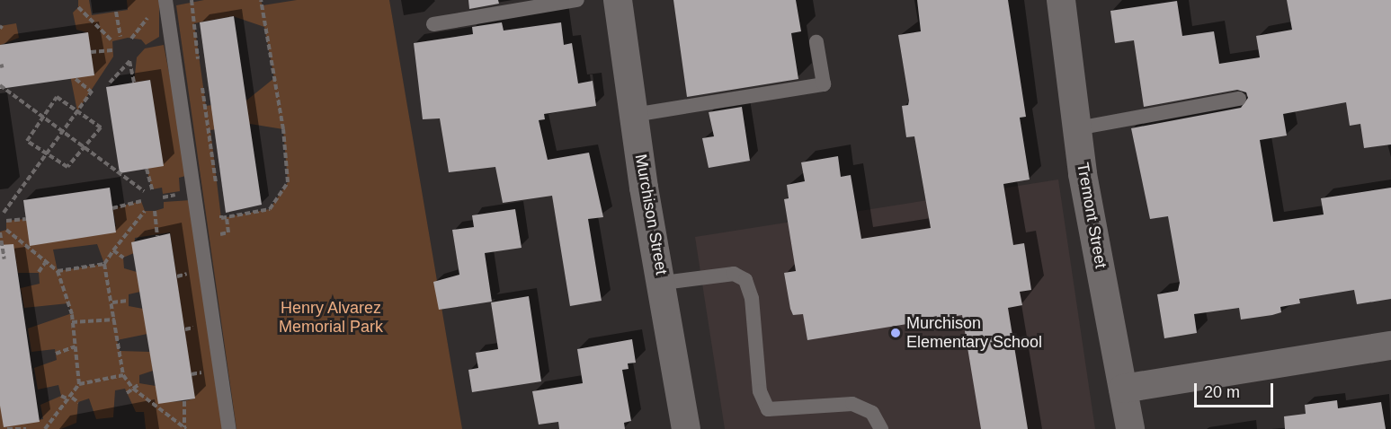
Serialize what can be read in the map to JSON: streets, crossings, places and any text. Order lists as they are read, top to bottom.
{
  "streets": {
    "street": ["Murchison Street", "Tremont Street"]
  },
  "parks": ["Henry Alvarez Memorial Park"],
  "places": ["Murchison Elementary School"],
  "scale_bar": "20 m"
}
